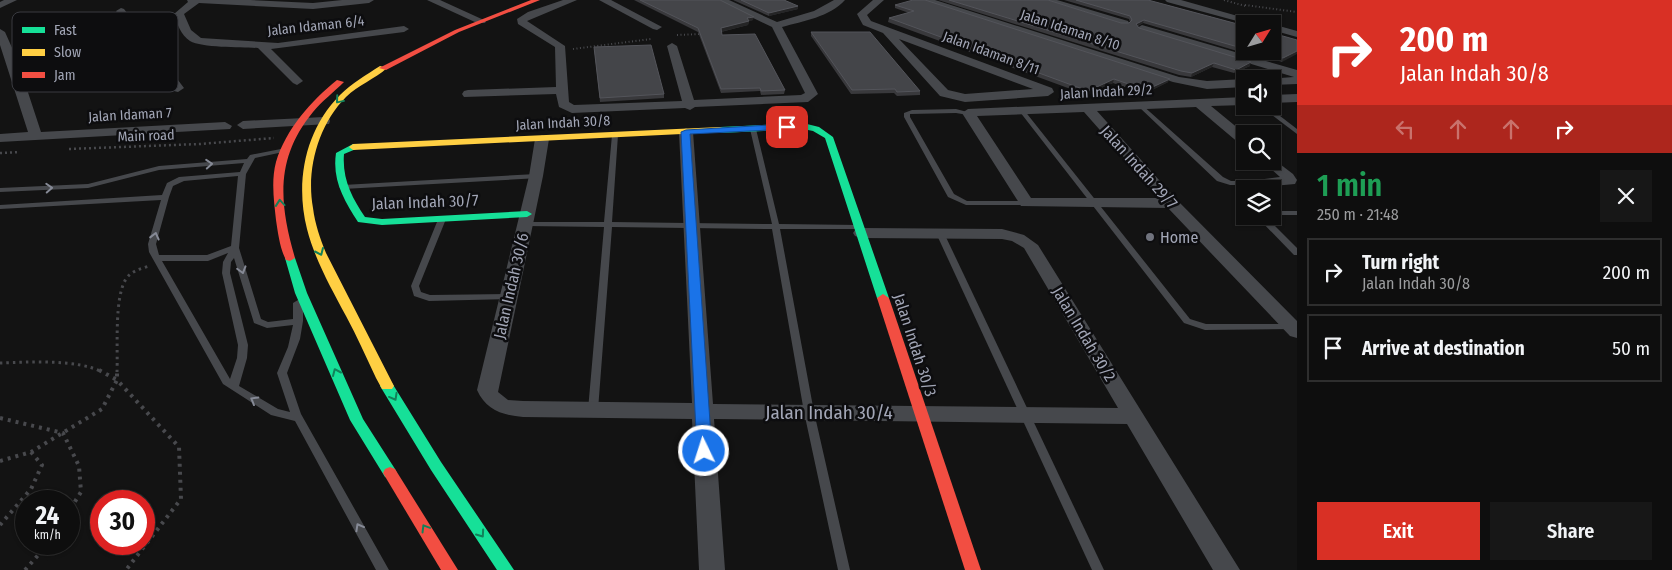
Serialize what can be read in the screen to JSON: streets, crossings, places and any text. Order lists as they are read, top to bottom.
{
  "streets": {
    "main road": ["Jalan Indah 30/8", "Jalan Indah 30/7", "Jalan Indah 30/3"],
    "street": [
      "Jalan Idaman 6/4",
      "Jalan Idaman 8/10",
      "Jalan Idaman 8/11",
      "Jalan Indah 29/2",
      "Jalan Idaman 7",
      "Jalan Indah 29/7",
      "Jalan Indah 30/6",
      "Jalan Indah 30/2",
      "Jalan Indah 30/4"
    ],
    "path": ["Main road"]
  },
  "crossings": [
    ["Jalan Indah 29/2", "Jalan Indah 29/7"],
    ["Jalan Indah 30/8", "Jalan Indah 30/7"],
    ["Jalan Indah 30/8", "Jalan Indah 30/6"],
    ["Jalan Indah 30/8", "Jalan Indah 30/3"],
    ["Jalan Indah 30/7", "Jalan Indah 30/6"],
    ["Jalan Indah 30/6", "Jalan Indah 30/4"],
    ["Jalan Indah 30/2", "Jalan Indah 30/3"],
    ["Jalan Indah 30/2", "Jalan Indah 30/4"],
    ["Jalan Indah 30/3", "Jalan Indah 30/4"]
  ],
  "places": ["Home"],
  "legend": ["Fast", "Slow", "Jam"],
  "north": "top right",
  "page": {
    "turn": ["200 m", "Jalan Indah 30/8"],
    "heading": ["1 min", "250 m · 21:48"],
    "list": [
      {
        "name": "Turn right",
        "note": "Jalan Indah 30/8",
        "value": "200 m"
      },
      {
        "name": "Arrive at destination",
        "value": "50 m"
      }
    ],
    "speed": "24 km/h",
    "limit": "30",
    "buttons": ["Exit", "Share"]
  }
}
